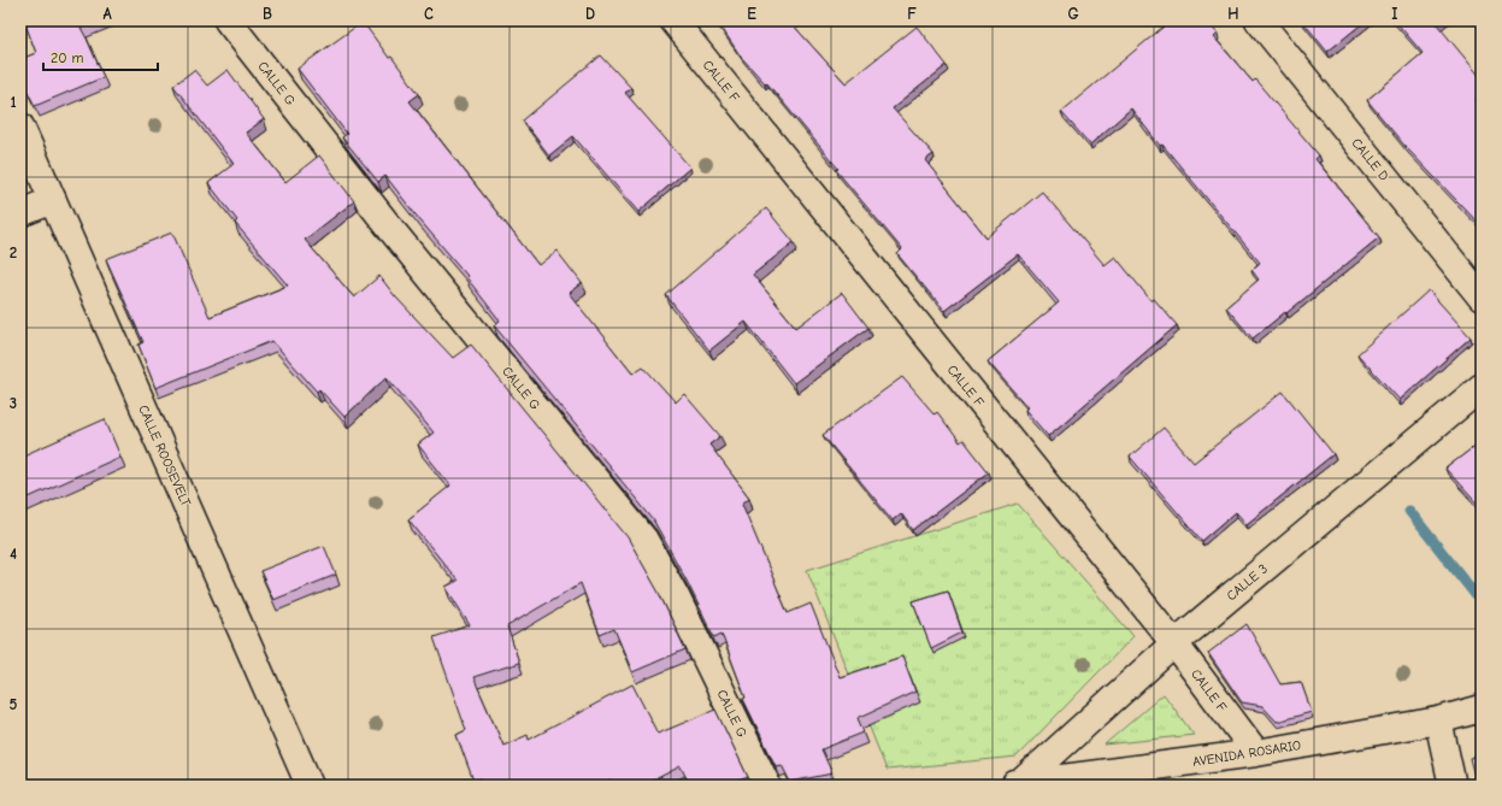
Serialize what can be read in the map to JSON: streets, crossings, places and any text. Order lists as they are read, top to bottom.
{
  "streets": {
    "street": [
      "CALLE F",
      "CALLE G",
      "CALLE D",
      "CALLE ROOSEVELT",
      "CALLE 3",
      "AVENIDA ROSARIO"
    ]
  },
  "crossings": [
    ["CALLE F", "CALLE 3"],
    ["CALLE F", "AVENIDA ROSARIO"],
    ["CALLE 3", "AVENIDA ROSARIO"]
  ],
  "scale_bar": "20 m",
  "grid": {
    "columns": [
      "A",
      "B",
      "C",
      "D",
      "E",
      "F",
      "G",
      "H",
      "I"
    ],
    "rows": [
      "1",
      "2",
      "3",
      "4",
      "5"
    ]
  }
}
